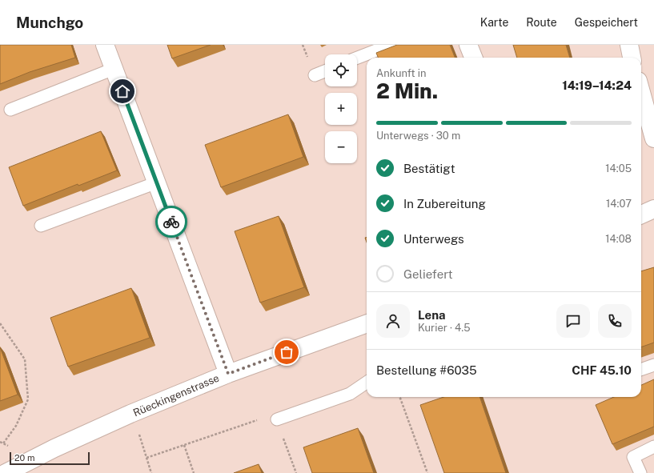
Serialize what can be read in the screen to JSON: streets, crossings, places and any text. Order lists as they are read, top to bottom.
{
  "streets": {
    "street": ["Rüeckingenstrasse"]
  },
  "scale_bar": "20 m",
  "page": {
    "header": "Munchgo",
    "nav": ["Karte", "Route", "Gespeichert"],
    "map_buttons": ["+", "−"],
    "heading": ["2 Min.", "Ankunft in", "14:19–14:24"],
    "panel": [
      "Lena",
      "Kurier · 4.5",
      "Bestellung #6035",
      "CHF 45.10"
    ],
    "bar": "Unterwegs · 30 m",
    "list": [
      ["Bestätigt", "14:05"],
      ["In Zubereitung", "14:07"],
      ["Unterwegs", "14:08"],
      "Geliefert"
    ],
    "scale": "20 m"
  }
}
